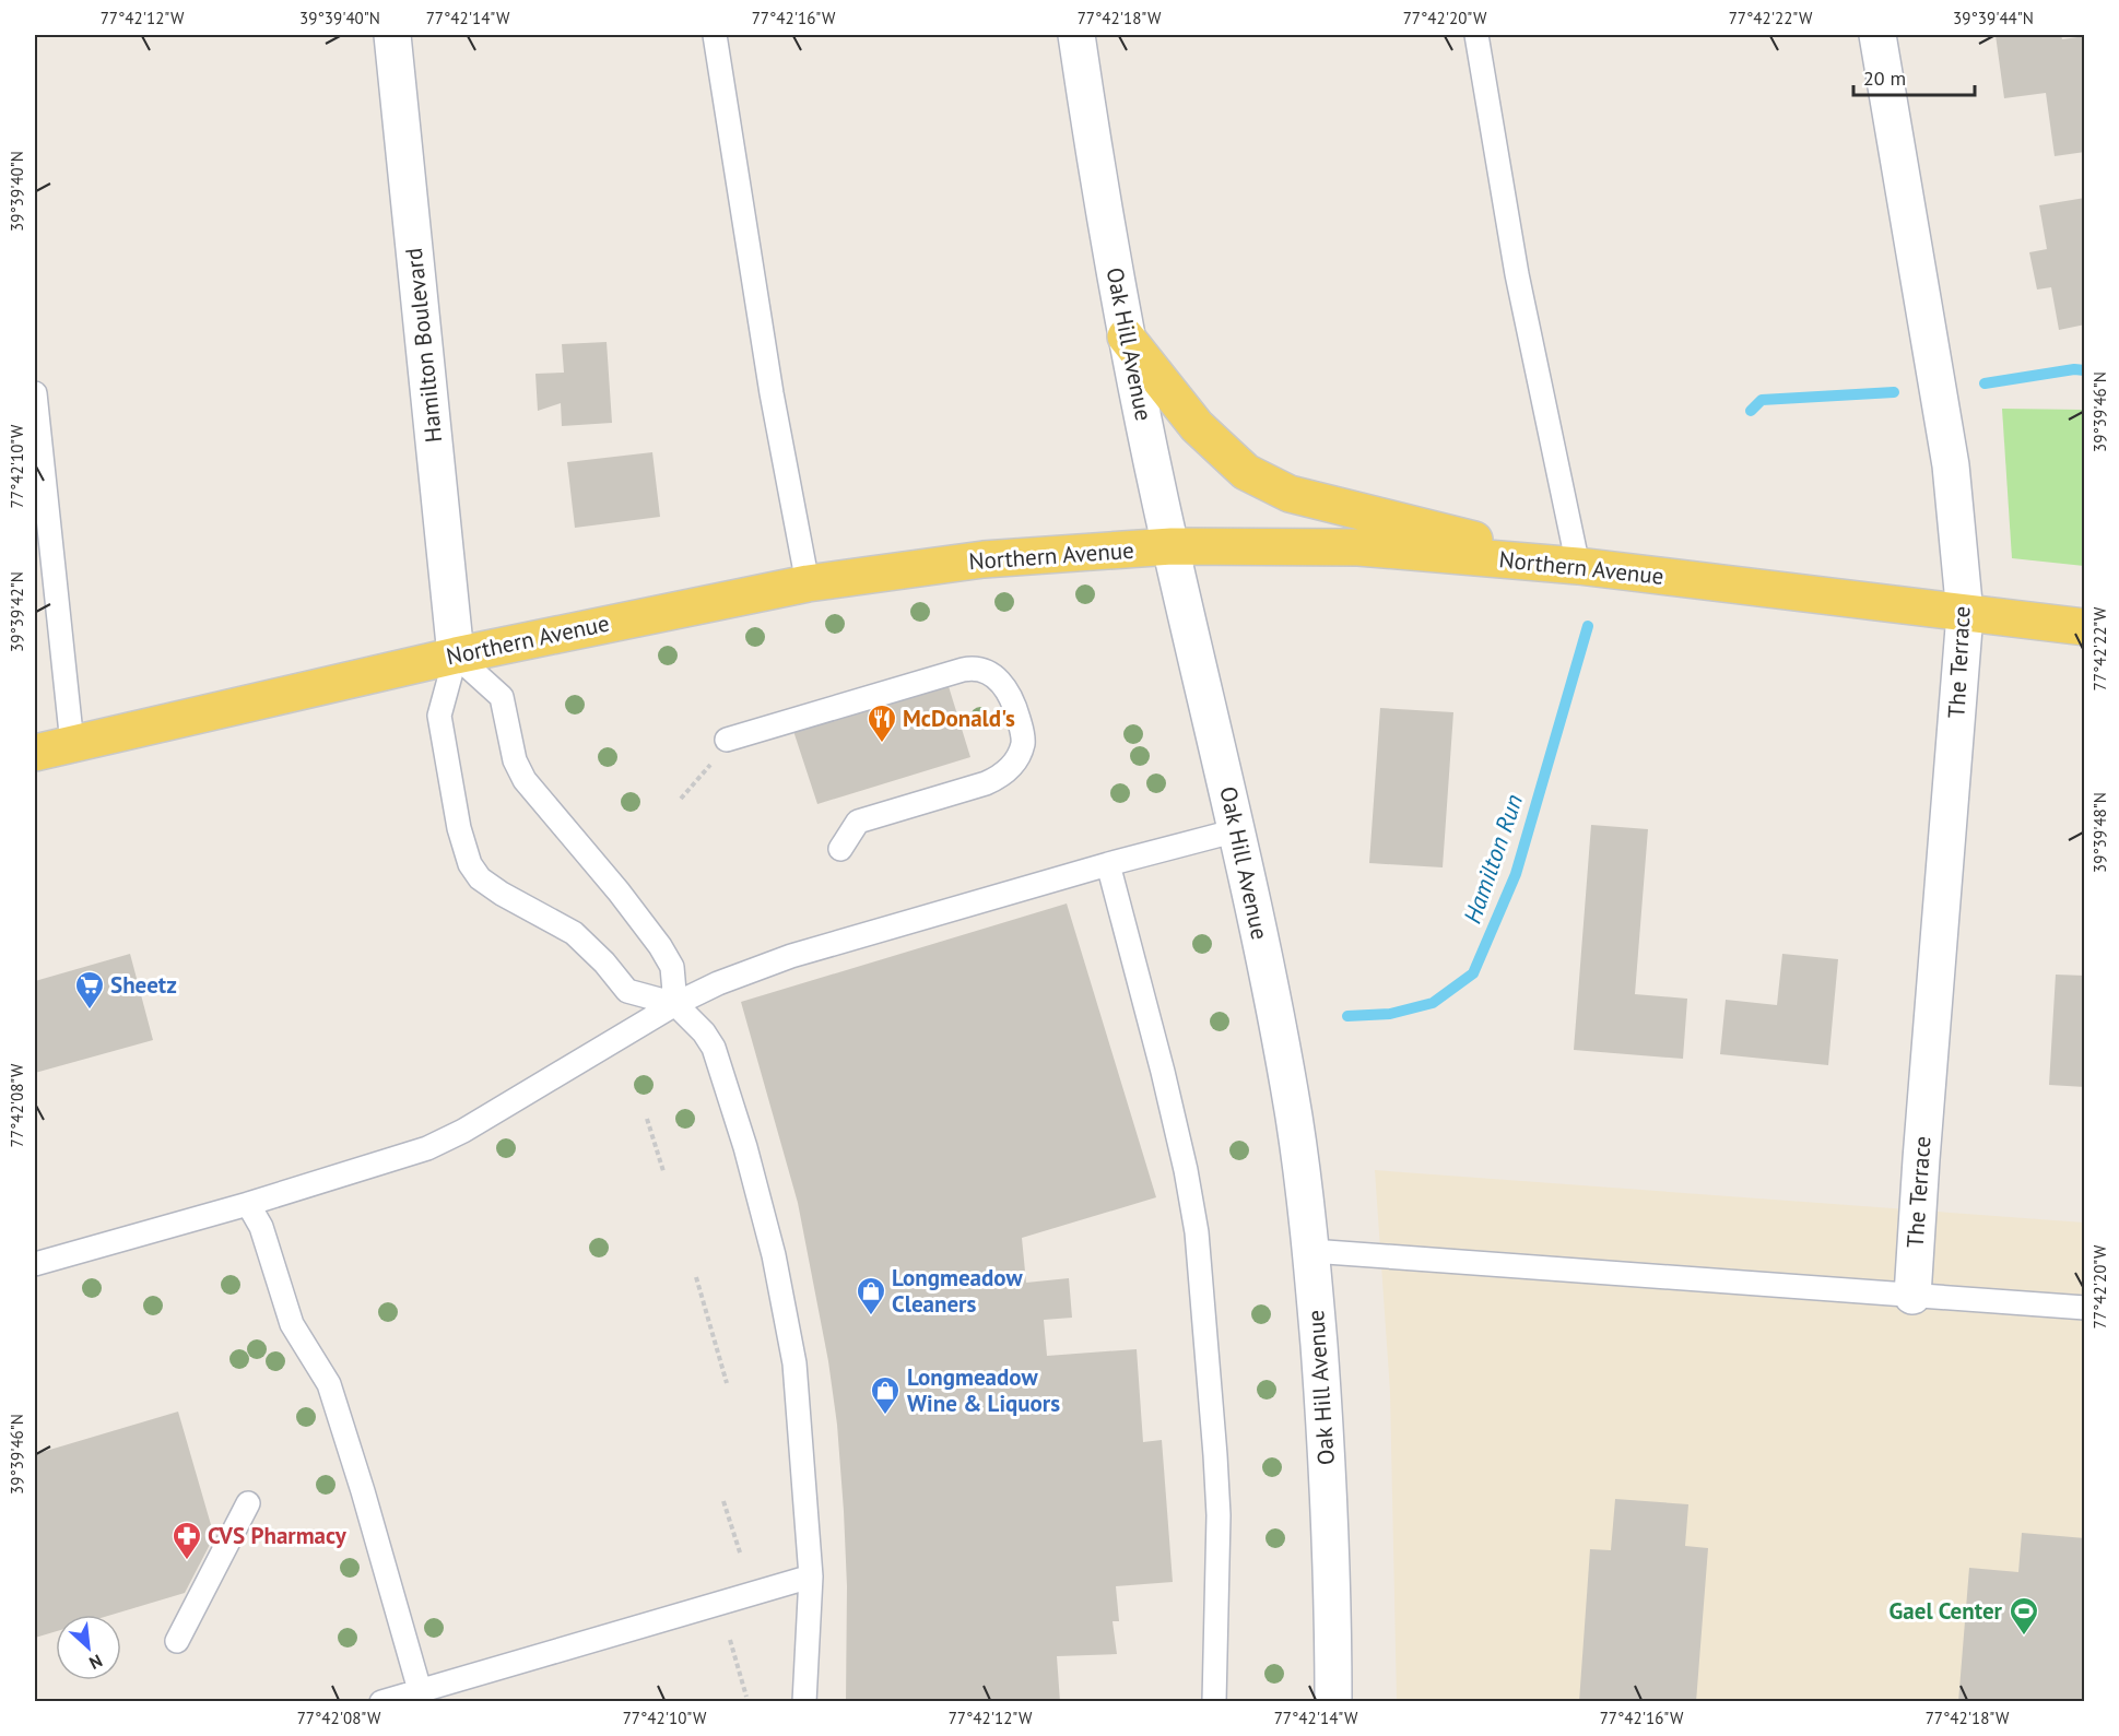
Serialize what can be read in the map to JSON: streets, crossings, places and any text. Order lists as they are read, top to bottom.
{
  "streets": {
    "main road": ["Northern Avenue"],
    "street": ["Oak Hill Avenue", "Hamilton Boulevard", "The Terrace"]
  },
  "crossings": [
    ["Oak Hill Avenue", "Northern Avenue"],
    ["Hamilton Boulevard", "Northern Avenue"],
    ["Northern Avenue", "The Terrace"]
  ],
  "water": ["Hamilton Run"],
  "places": {
    "restaurant": ["McDonald's"],
    "supermarket": ["Sheetz"],
    "shop": ["Longmeadow Cleaners", "Longmeadow Wine & Liquors"],
    "pharmacy": ["CVS Pharmacy"],
    "sports": ["Gael Center"]
  },
  "scale_bar": "20 m",
  "north": "bottom right",
  "coordinates": [
    "77°42'12\"W",
    "39°39'40\"N",
    "77°42'14\"W",
    "77°42'16\"W",
    "77°42'18\"W",
    "77°42'20\"W",
    "77°42'22\"W",
    "39°39'44\"N",
    "39°39'46\"N",
    "77°42'10\"W",
    "39°39'42\"N",
    "39°39'48\"N",
    "77°42'08\"W"
  ]
}
